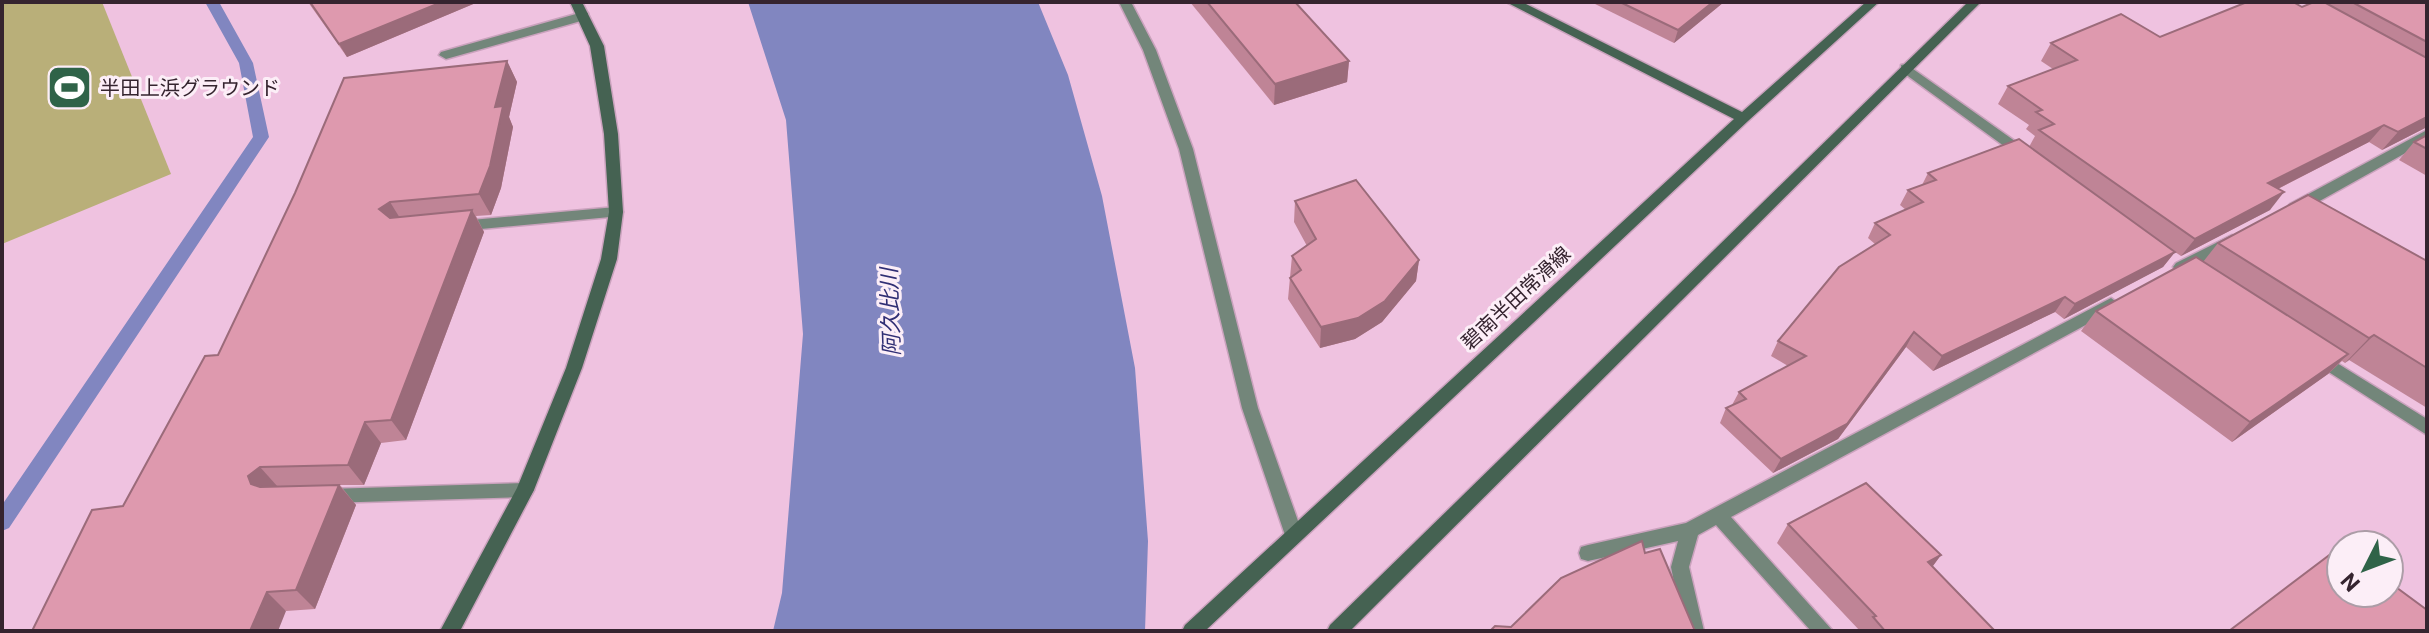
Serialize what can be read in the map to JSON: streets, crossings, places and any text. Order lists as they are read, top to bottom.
{
  "streets": {
    "main road": ["碧南半田常滑線"]
  },
  "water": ["阿久比川"],
  "places": {
    "sports": ["半田上浜グラウンド"]
  },
  "north": "bottom left"
}
